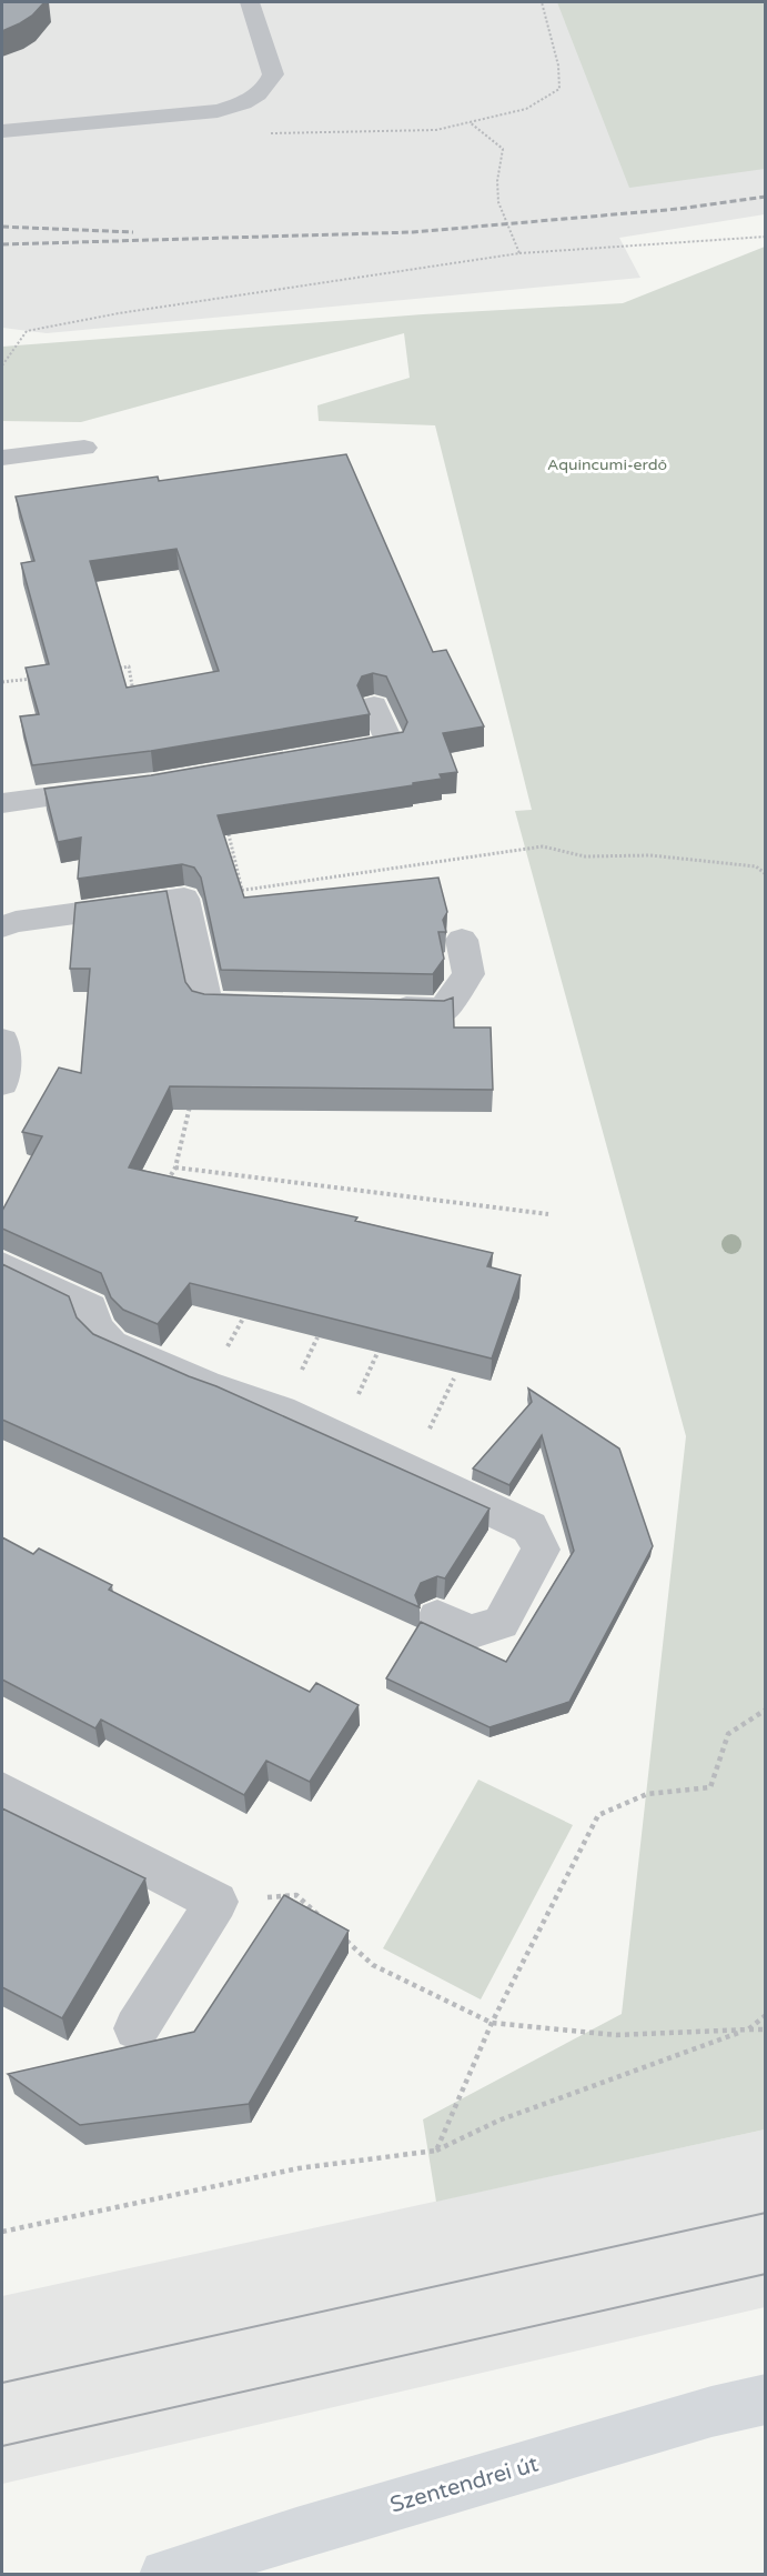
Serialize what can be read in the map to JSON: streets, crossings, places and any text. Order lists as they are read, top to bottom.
{
  "streets": {
    "main road": ["Szentendrei út"]
  },
  "parks": ["Aquincumi-erdő"]
}
